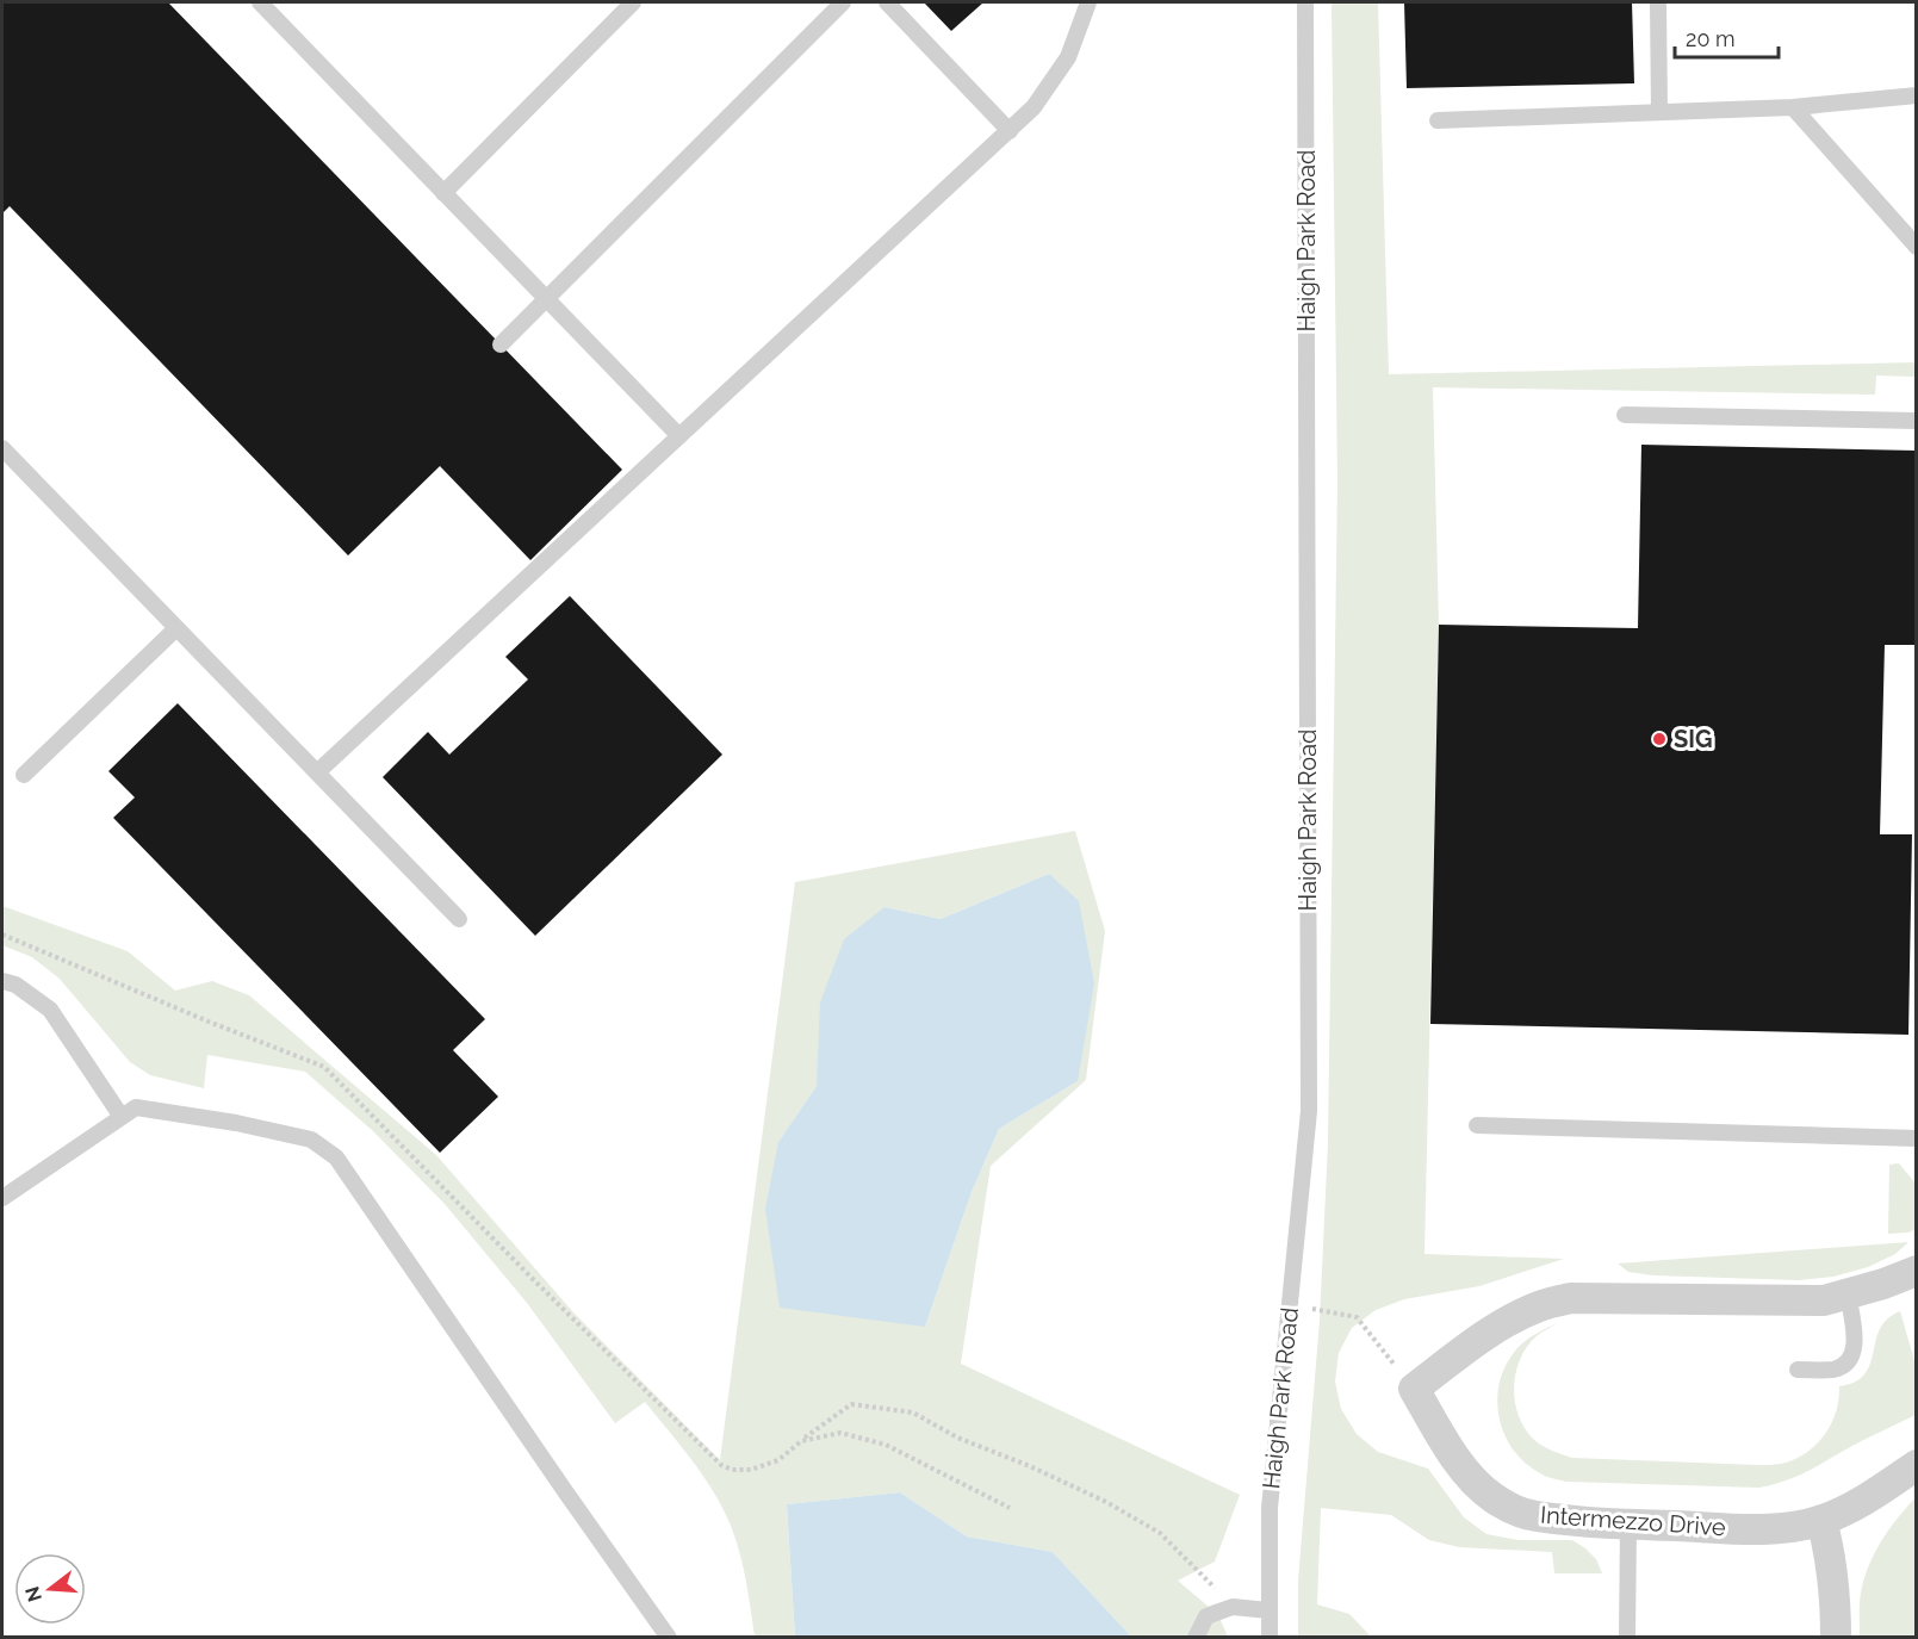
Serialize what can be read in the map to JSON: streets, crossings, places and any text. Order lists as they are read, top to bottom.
{
  "streets": {
    "street": ["Intermezzo Drive"],
    "lane": ["Haigh Park Road"]
  },
  "places": ["SIG"],
  "scale_bar": "20 m",
  "north": "left"
}
